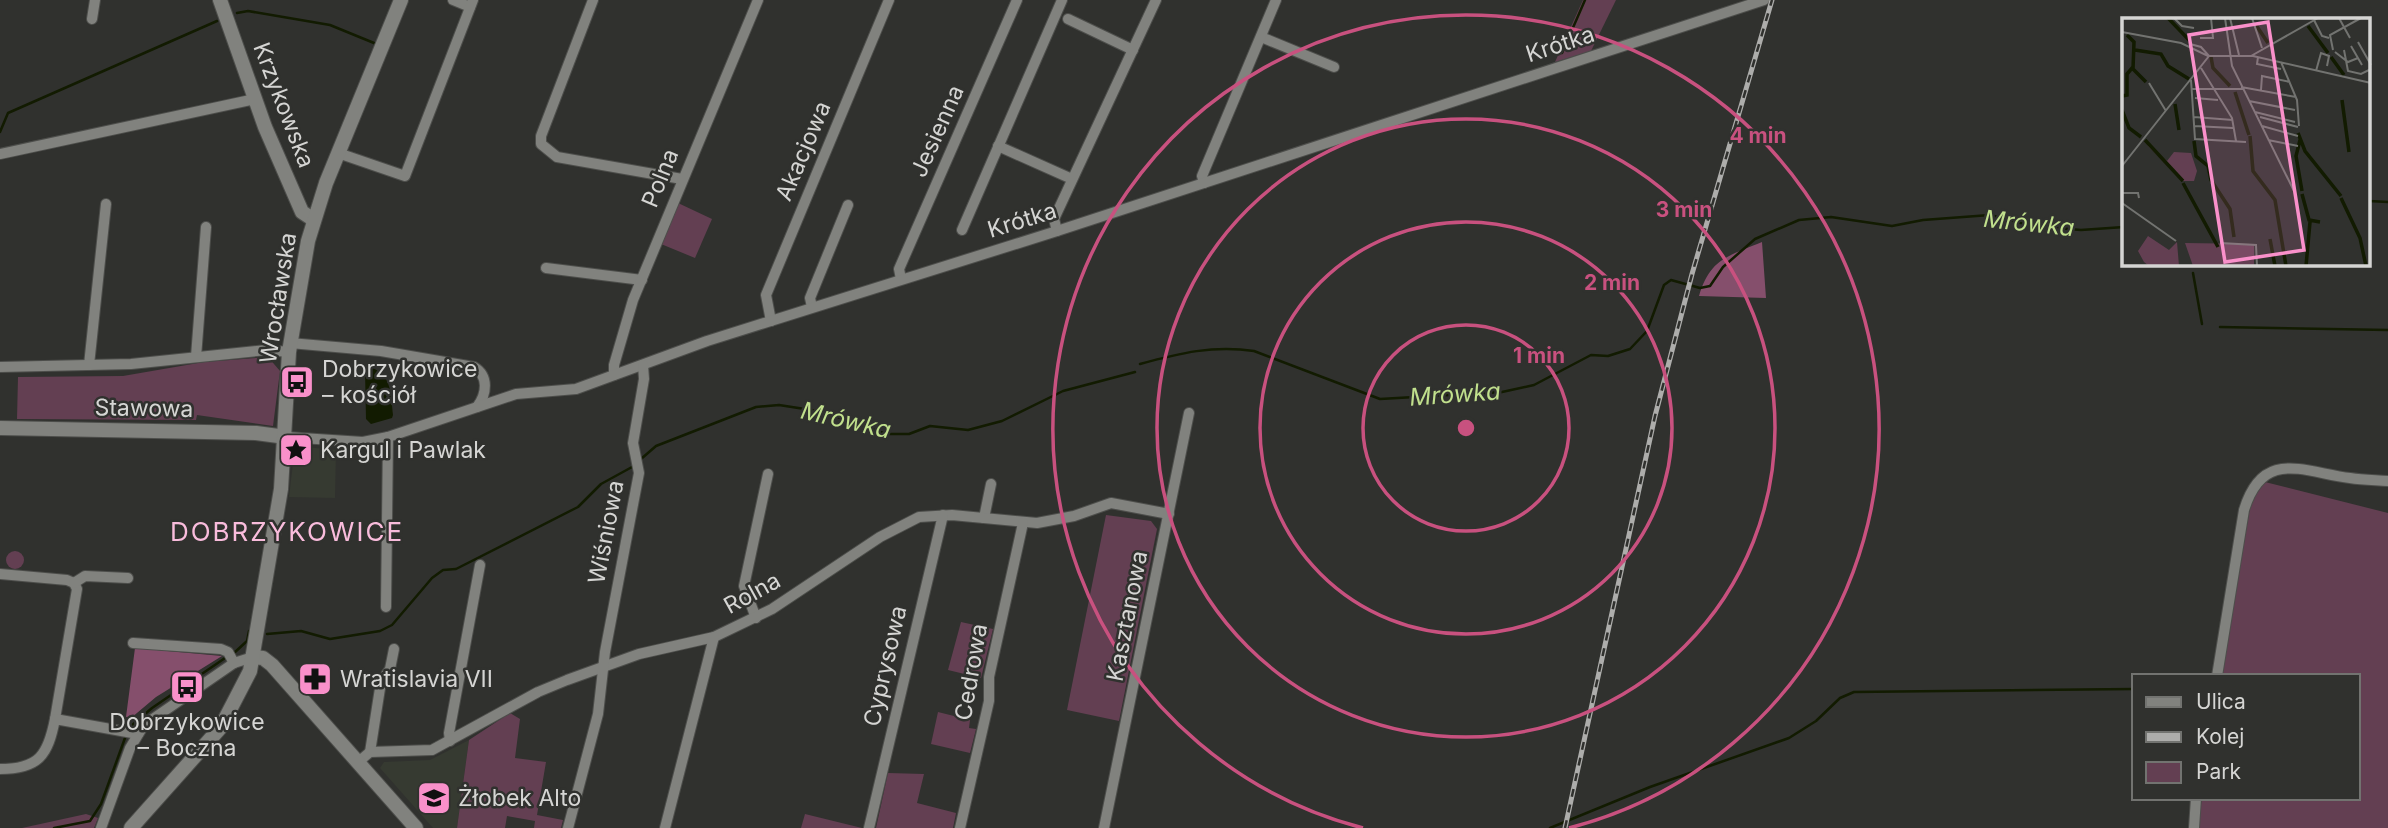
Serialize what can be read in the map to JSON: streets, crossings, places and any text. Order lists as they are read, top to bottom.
{
  "streets": {
    "street": [
      "Krótka",
      "Krzykowska",
      "Jesienna",
      "Akacjowa",
      "Polna",
      "Wrocławska",
      "Stawowa",
      "Wiśniowa",
      "Rolna",
      "Kasztanowa",
      "Cyprysowa",
      "Cedrowa"
    ]
  },
  "crossings": [
    ["Krótka", "Jesienna"],
    ["Krótka", "Akacjowa"],
    ["Krótka", "Polna"],
    ["Krótka", "Wrocławska"],
    ["Krótka", "Stawowa"],
    ["Krótka", "Wiśniowa"],
    ["Krzykowska", "Wrocławska"],
    ["Wrocławska", "Stawowa"],
    ["Wiśniowa", "Rolna"],
    ["Rolna", "Kasztanowa"],
    ["Rolna", "Cyprysowa"],
    ["Rolna", "Cedrowa"]
  ],
  "districts": ["DOBRZYKOWICE"],
  "water": ["Mrówka"],
  "places": {
    "bus stop": ["Dobrzykowice – kościół", "Dobrzykowice – Boczna"],
    "place": ["Kargul i Pawlak"],
    "pharmacy": ["Wratislavia VII"],
    "school or university": ["Żłobek Alto"]
  },
  "legend": ["Ulica", "Kolej", "Park"],
  "rings": [
    "4 min",
    "3 min",
    "2 min",
    "1 min"
  ]
}
